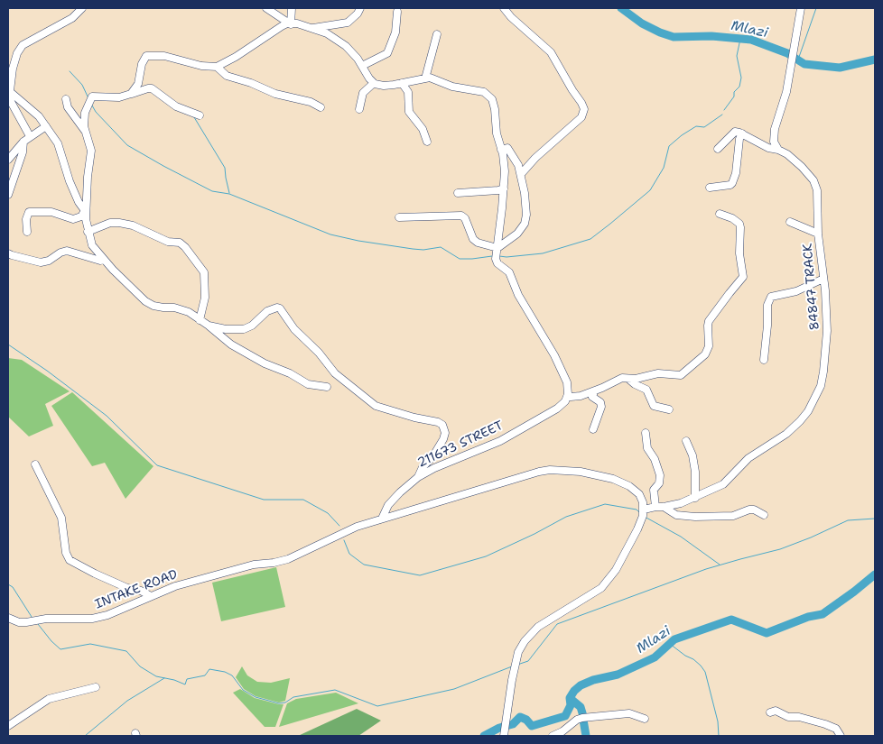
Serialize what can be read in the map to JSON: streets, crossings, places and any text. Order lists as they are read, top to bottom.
{
  "streets": {
    "street": ["84847 TRACK", "211673 STREET", "INTAKE ROAD"]
  },
  "crossings": [
    ["84847 TRACK", "INTAKE ROAD"]
  ],
  "water": ["Mlazi"]
}
